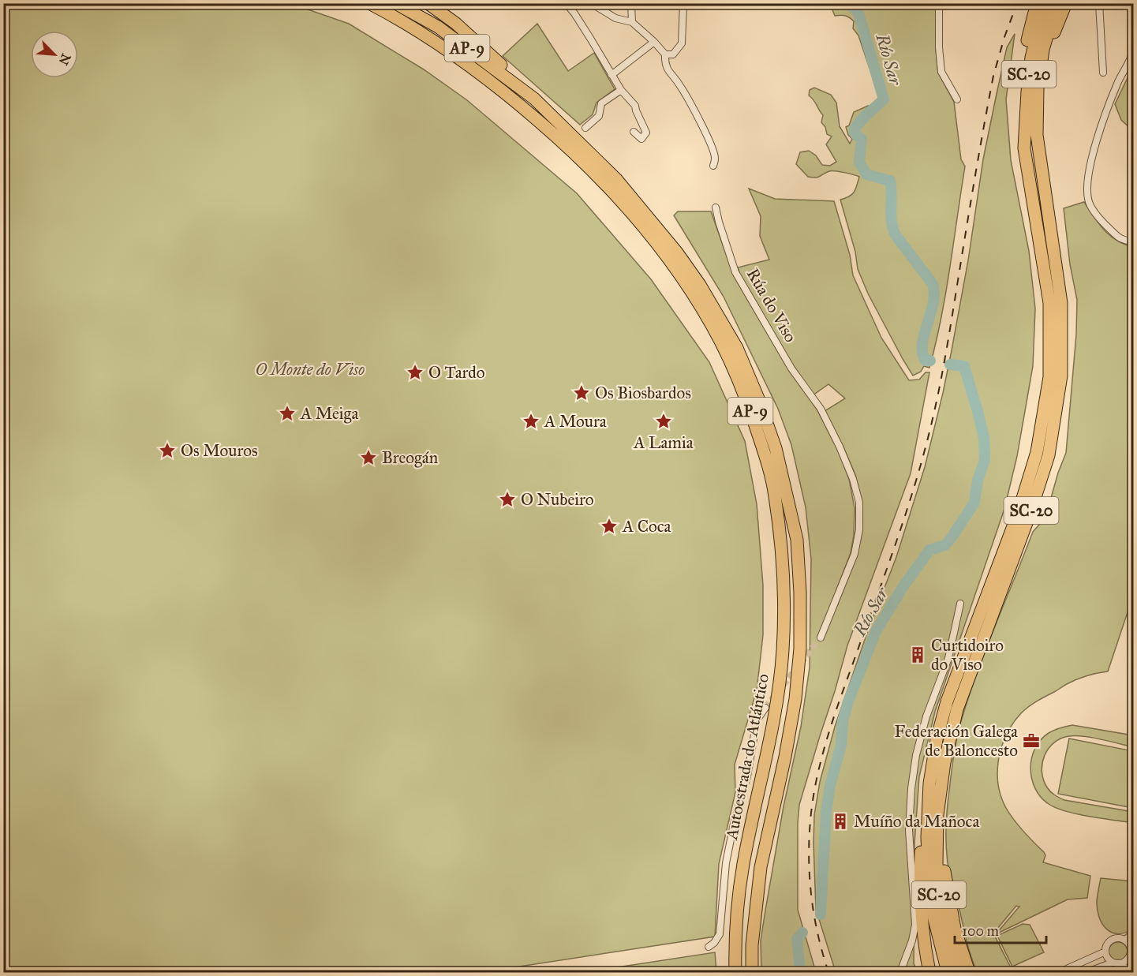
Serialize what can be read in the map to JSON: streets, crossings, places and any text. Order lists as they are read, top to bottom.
{
  "streets": {
    "highway": ["AP-9", "SC-20", "Autoestrada do Atlántico"],
    "street": ["Rúa do Viso"]
  },
  "water": ["Río Sar"],
  "parks": ["O Monte do Viso"],
  "places": {
    "place": [
      "O Tardo",
      "Os Biosbardos",
      "A Meiga",
      "A Moura",
      "A Lamia",
      "Os Mouros",
      "Breogán",
      "O Nubeiro",
      "A Coca"
    ],
    "building": ["Curtidoiro do Viso", "Muíño da Mañoca"],
    "office": ["Federación Galega de Baloncesto"]
  },
  "scale_bar": "100 m",
  "north": "bottom right"
}
